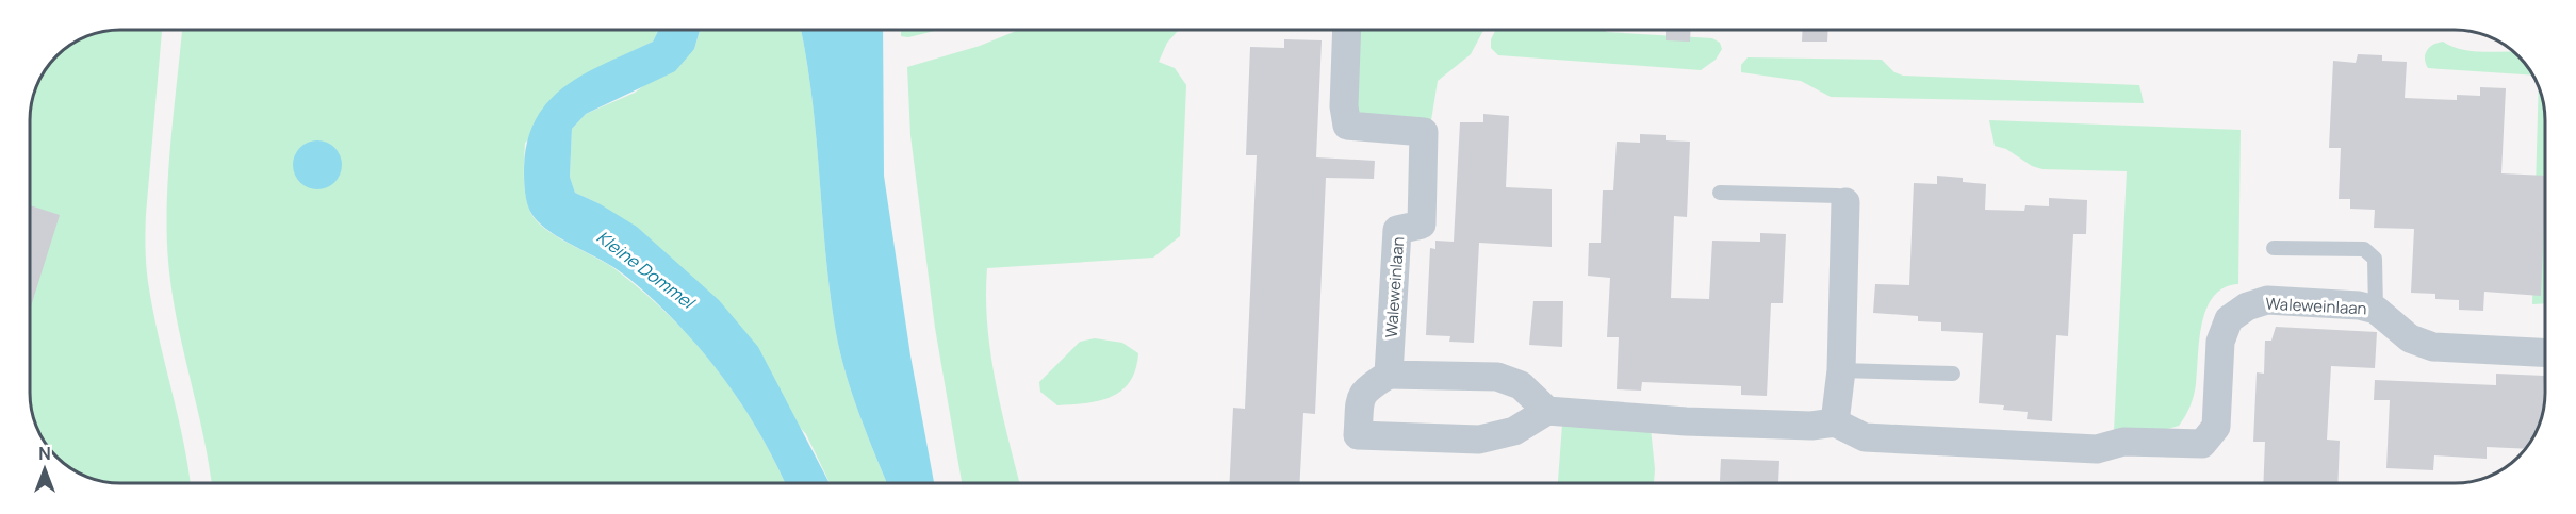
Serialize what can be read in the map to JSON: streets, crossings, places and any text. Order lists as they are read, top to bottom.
{
  "streets": {
    "street": ["Waleweinlaan"]
  },
  "water": ["Kleine Dommel"],
  "north": "top"
}
